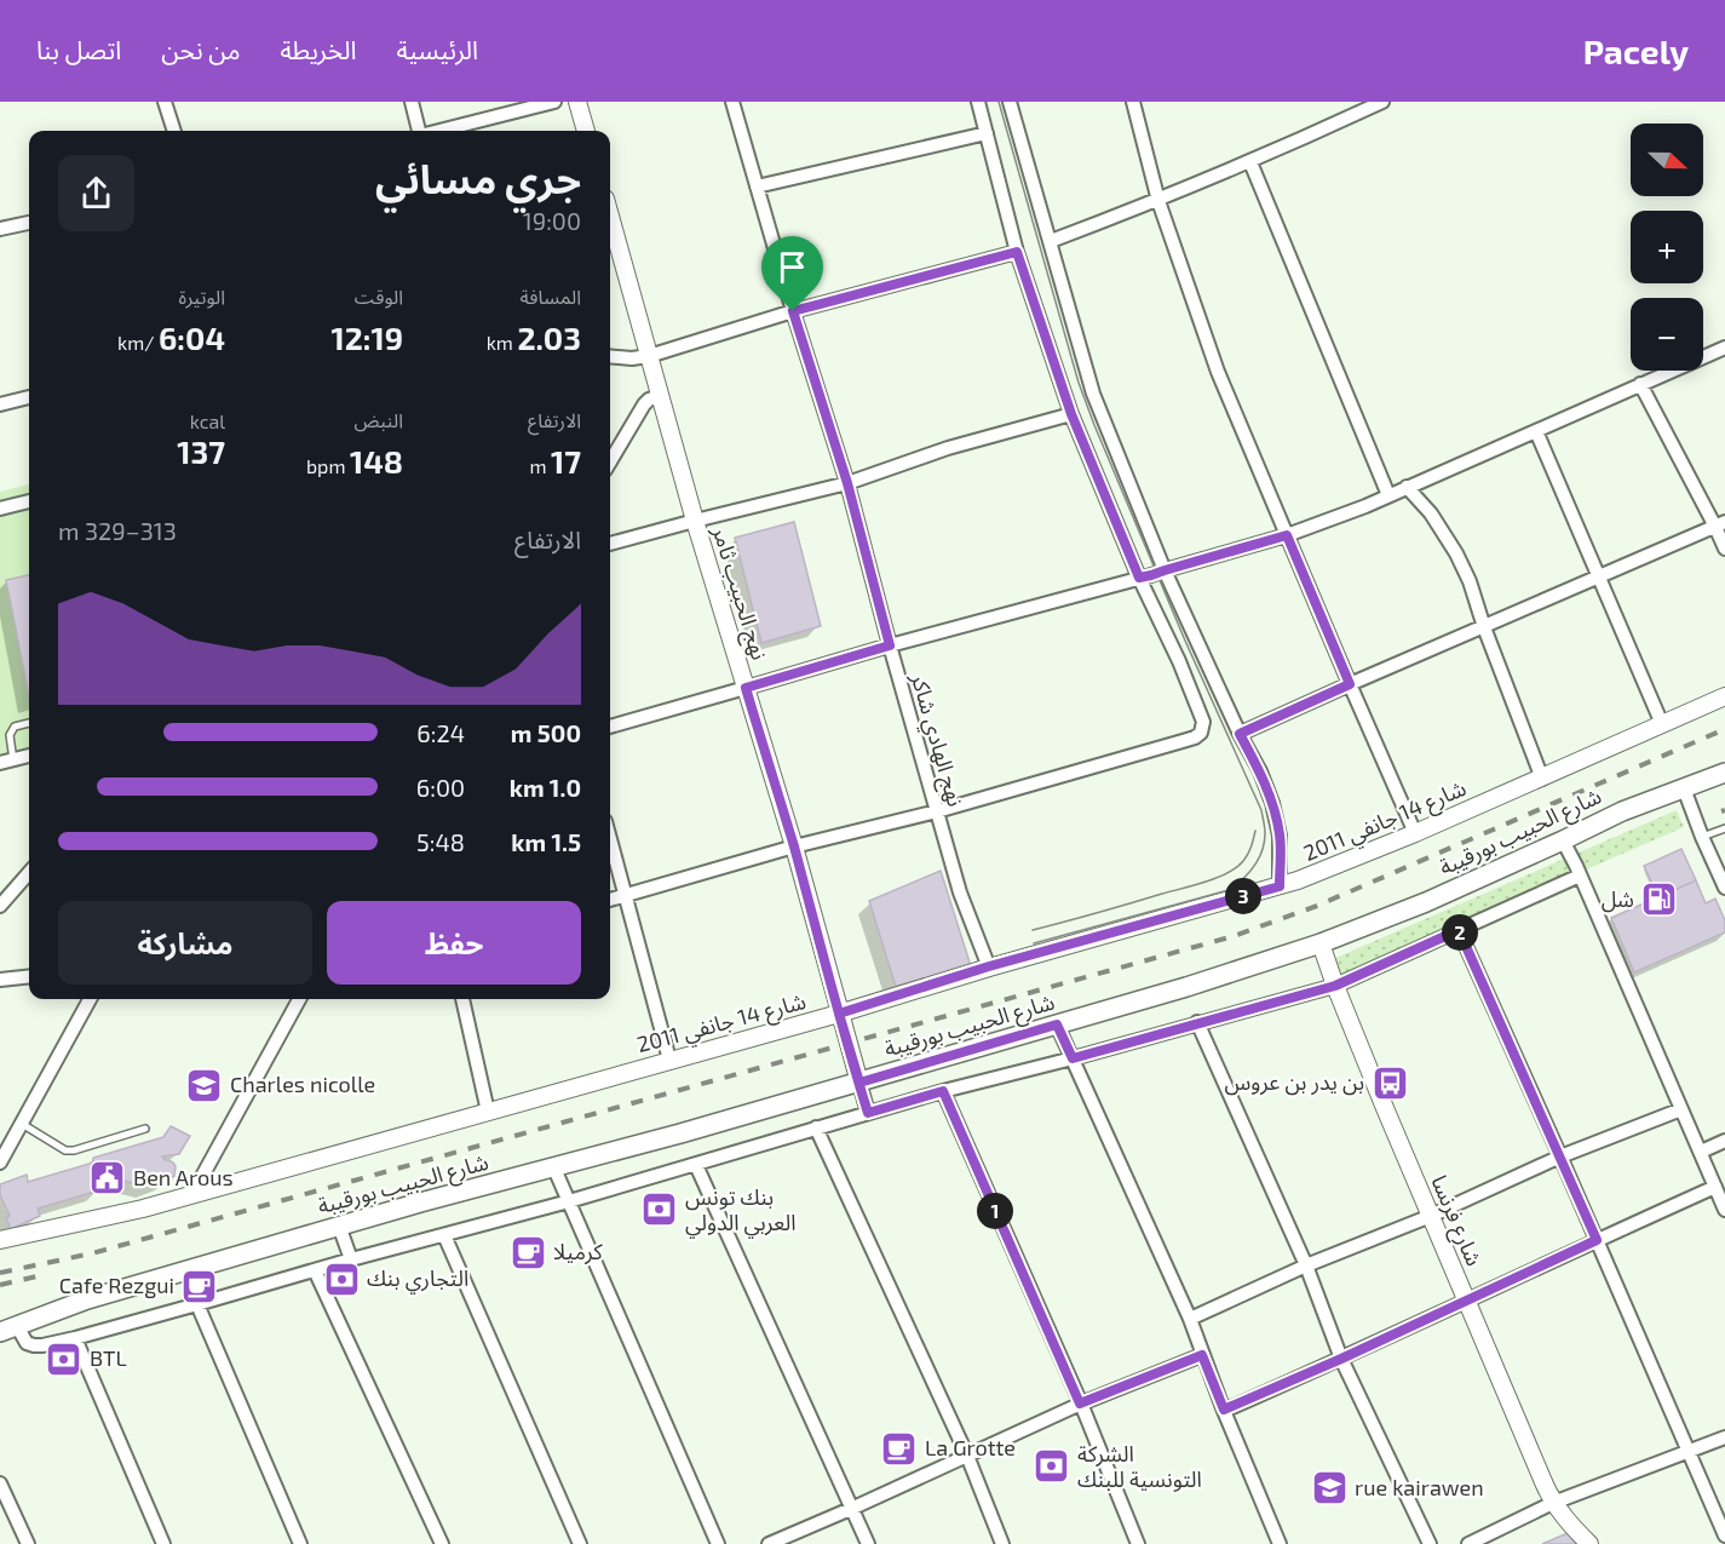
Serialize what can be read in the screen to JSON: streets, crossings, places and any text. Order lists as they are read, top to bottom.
{
  "streets": {
    "main road": ["شارع الحبيب بورقيبة"],
    "street": [
      "نهج الحبيب ثامر",
      "نهج الهادي شاكر",
      "شارع 14 جانفي 2011",
      "شارع فرنسا"
    ]
  },
  "crossings": [
    ["نهج الحبيب ثامر", "شارع 14 جانفي 2011"],
    ["نهج الحبيب ثامر", "شارع الحبيب بورقيبة"],
    ["نهج الهادي شاكر", "شارع 14 جانفي 2011"],
    ["شارع الحبيب بورقيبة", "شارع فرنسا"]
  ],
  "places": {
    "fuel station": ["شل"],
    "bus stop": ["بن يدر بن عروس"],
    "school or university": ["Charles nicolle", "rue kairawen"],
    "public building": ["Ben Arous"],
    "bank": [
      "بنك تونس العربي الدولي",
      "التجاري بنك",
      "BTL",
      "الشركة التونسية للبنك"
    ],
    "cafe": ["كرميلا", "Cafe Rezgui", "La Grotte"]
  },
  "north": "right",
  "page": {
    "header": "Pacely",
    "nav": [
      "الرئيسية",
      "الخريطة",
      "من نحن",
      "اتصل بنا"
    ],
    "map_buttons": ["+", "−"],
    "heading": ["جري مسائي", "19:00"],
    "stats": [
      ["المسافة", "2.03 km"],
      ["الوقت", "12:19"],
      ["الوتيرة", "6:04 /km"],
      ["الارتفاع", "17 m"],
      ["النبض", "148 bpm"],
      ["kcal", "137"]
    ],
    "chart": ["الارتفاع", "313–329 m"],
    "list": [
      {
        "name": "500 m",
        "note": "6:24"
      },
      {
        "name": "1.0 km",
        "note": "6:00"
      },
      {
        "name": "1.5 km",
        "note": "5:48"
      }
    ],
    "pins": ["3", "2", "1"],
    "buttons": ["حفظ", "مشاركة"]
  }
}
